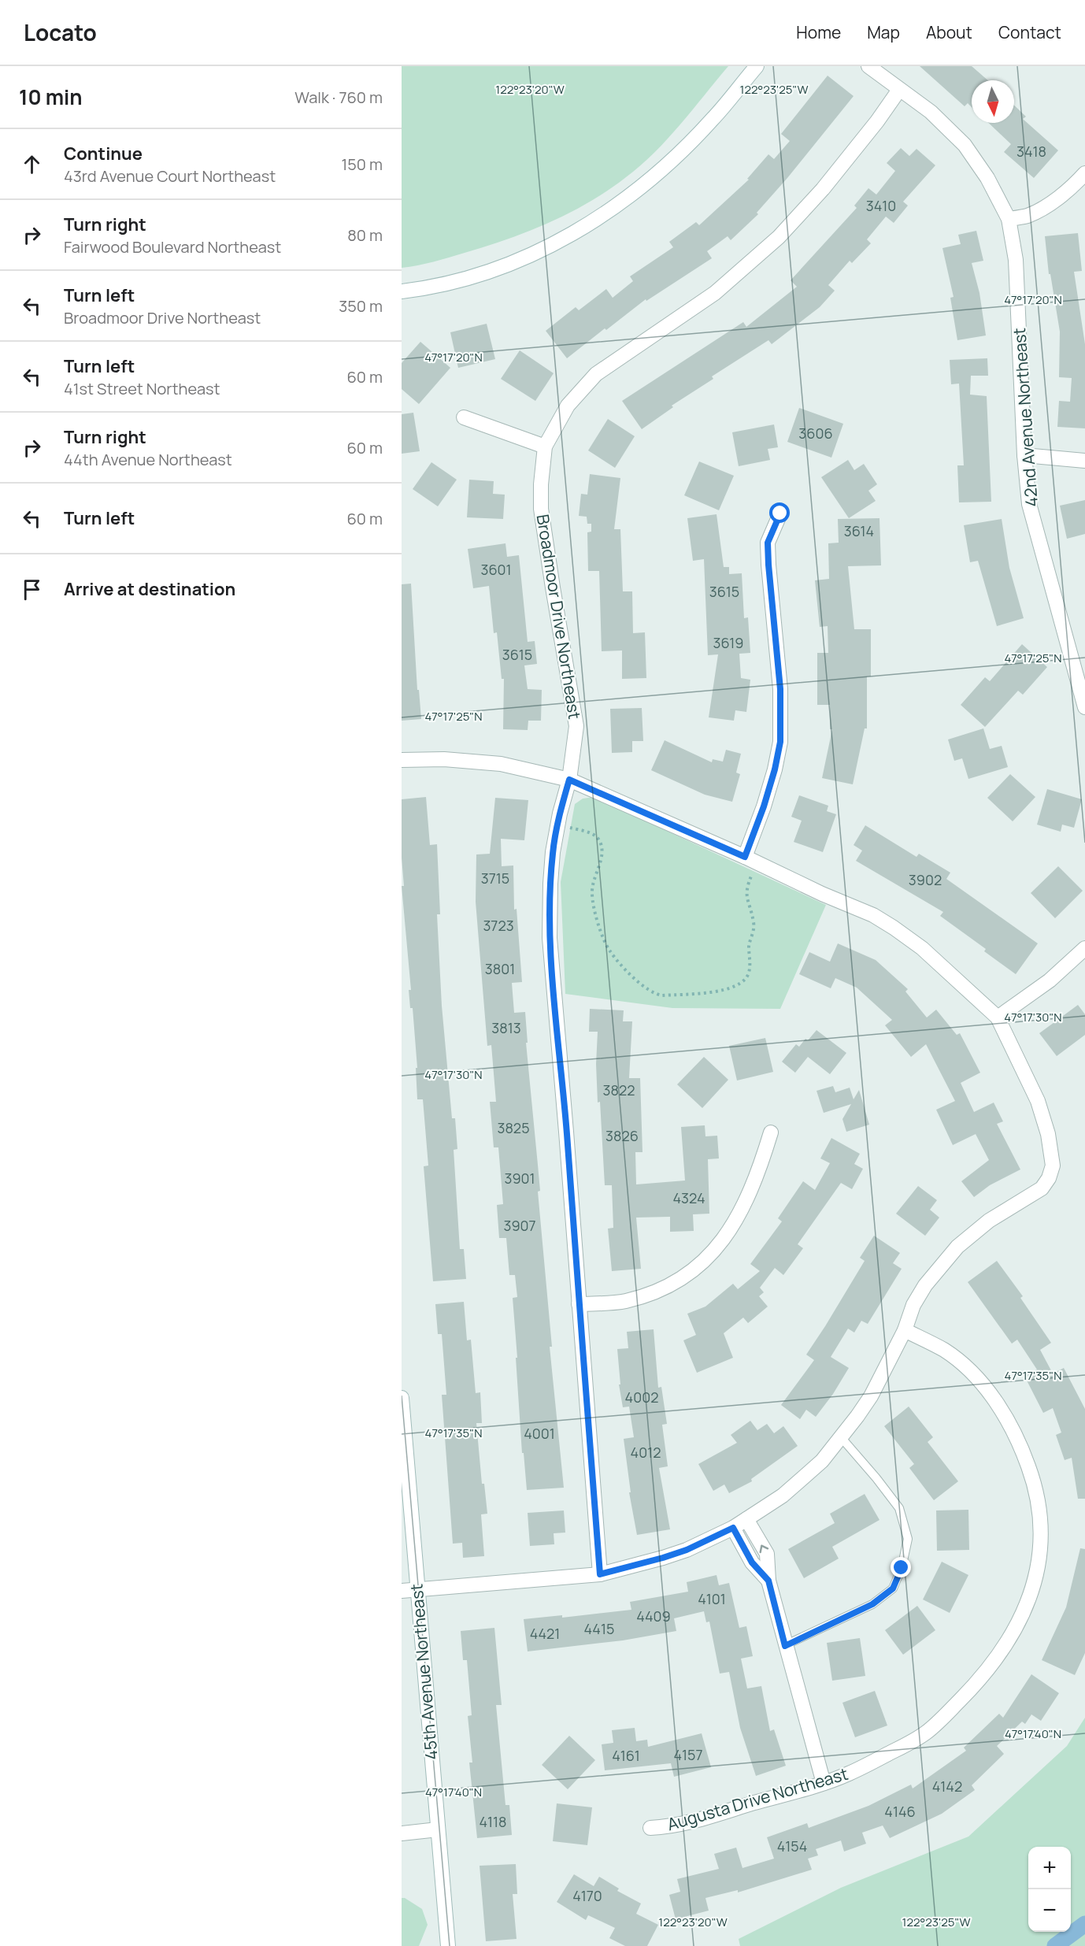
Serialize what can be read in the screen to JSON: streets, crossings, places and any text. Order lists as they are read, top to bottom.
{
  "streets": {
    "street": [
      "42nd Avenue Northeast",
      "Broadmoor Drive Northeast",
      "45th Avenue Northeast",
      "Augusta Drive Northeast"
    ]
  },
  "crossings": [
    ["42nd Avenue Northeast", "Broadmoor Drive Northeast"]
  ],
  "house_numbers": [
    "3418",
    "3410",
    "3606",
    "3614",
    "3601",
    "3615",
    "3619",
    "3615",
    "3715",
    "3902",
    "3723",
    "3801",
    "3813",
    "3822",
    "3825",
    "3826",
    "3901",
    "4324",
    "3907",
    "4002",
    "4001",
    "4012",
    "4101",
    "4409",
    "4415",
    "4421",
    "4157",
    "4161",
    "4142",
    "4146",
    "4118",
    "4154",
    "4170"
  ],
  "north": "bottom",
  "page": {
    "header": "Locato",
    "nav": [
      "Home",
      "Map",
      "About",
      "Contact"
    ],
    "heading": ["10 min", "Walk · 760 m"],
    "list": [
      ["Continue", "43rd Avenue Court Northeast", "150 m"],
      ["Turn right", "Fairwood Boulevard Northeast", "80 m"],
      ["Turn left", "Broadmoor Drive Northeast", "350 m"],
      ["Turn left", "41st Street Northeast", "60 m"],
      ["Turn right", "44th Avenue Northeast", "60 m"],
      ["Turn left", "60 m"],
      "Arrive at destination"
    ],
    "map_buttons": ["+", "−"]
  },
  "coordinates": [
    "122°23'20\"W",
    "122°23'25\"W",
    "47°17'20\"N",
    "47°17'25\"N",
    "47°17'30\"N",
    "47°17'35\"N",
    "47°17'40\"N"
  ]
}
